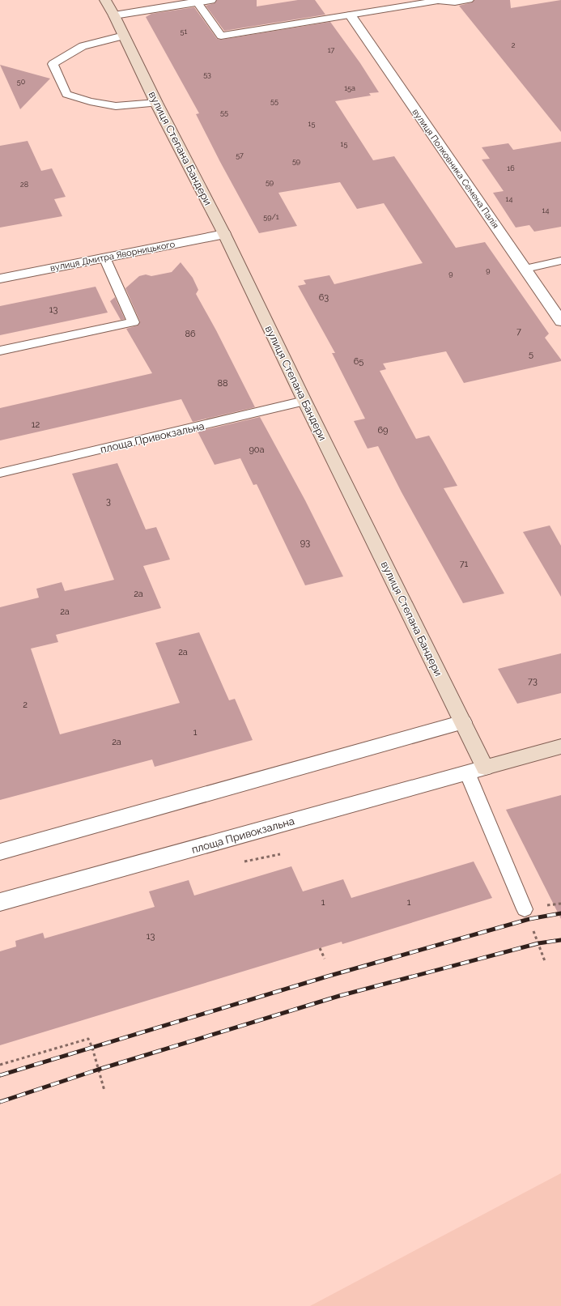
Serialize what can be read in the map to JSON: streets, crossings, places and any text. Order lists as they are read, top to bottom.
{
  "streets": {
    "street": [
      "вулиця Степана Бандери",
      "вулиця Полковника Семена Палія",
      "вулиця Дмитра Яворницького",
      "площа Привокзальна"
    ]
  },
  "crossings": [
    ["вулиця Степана Бандери", "вулиця Дмитра Яворницького"],
    ["вулиця Степана Бандери", "площа Привокзальна"]
  ],
  "house_numbers": [
    "51",
    "2",
    "17",
    "53",
    "50",
    "15а",
    "55",
    "55",
    "15",
    "15",
    "57",
    "59",
    "16",
    "59",
    "28",
    "14",
    "14",
    "59/1",
    "9",
    "9",
    "63",
    "13",
    "7",
    "86",
    "5",
    "65",
    "88",
    "12",
    "69",
    "90а",
    "3",
    "93",
    "71",
    "2а",
    "2а",
    "2а",
    "73",
    "2",
    "1",
    "2а",
    "1",
    "1",
    "13"
  ]
}
